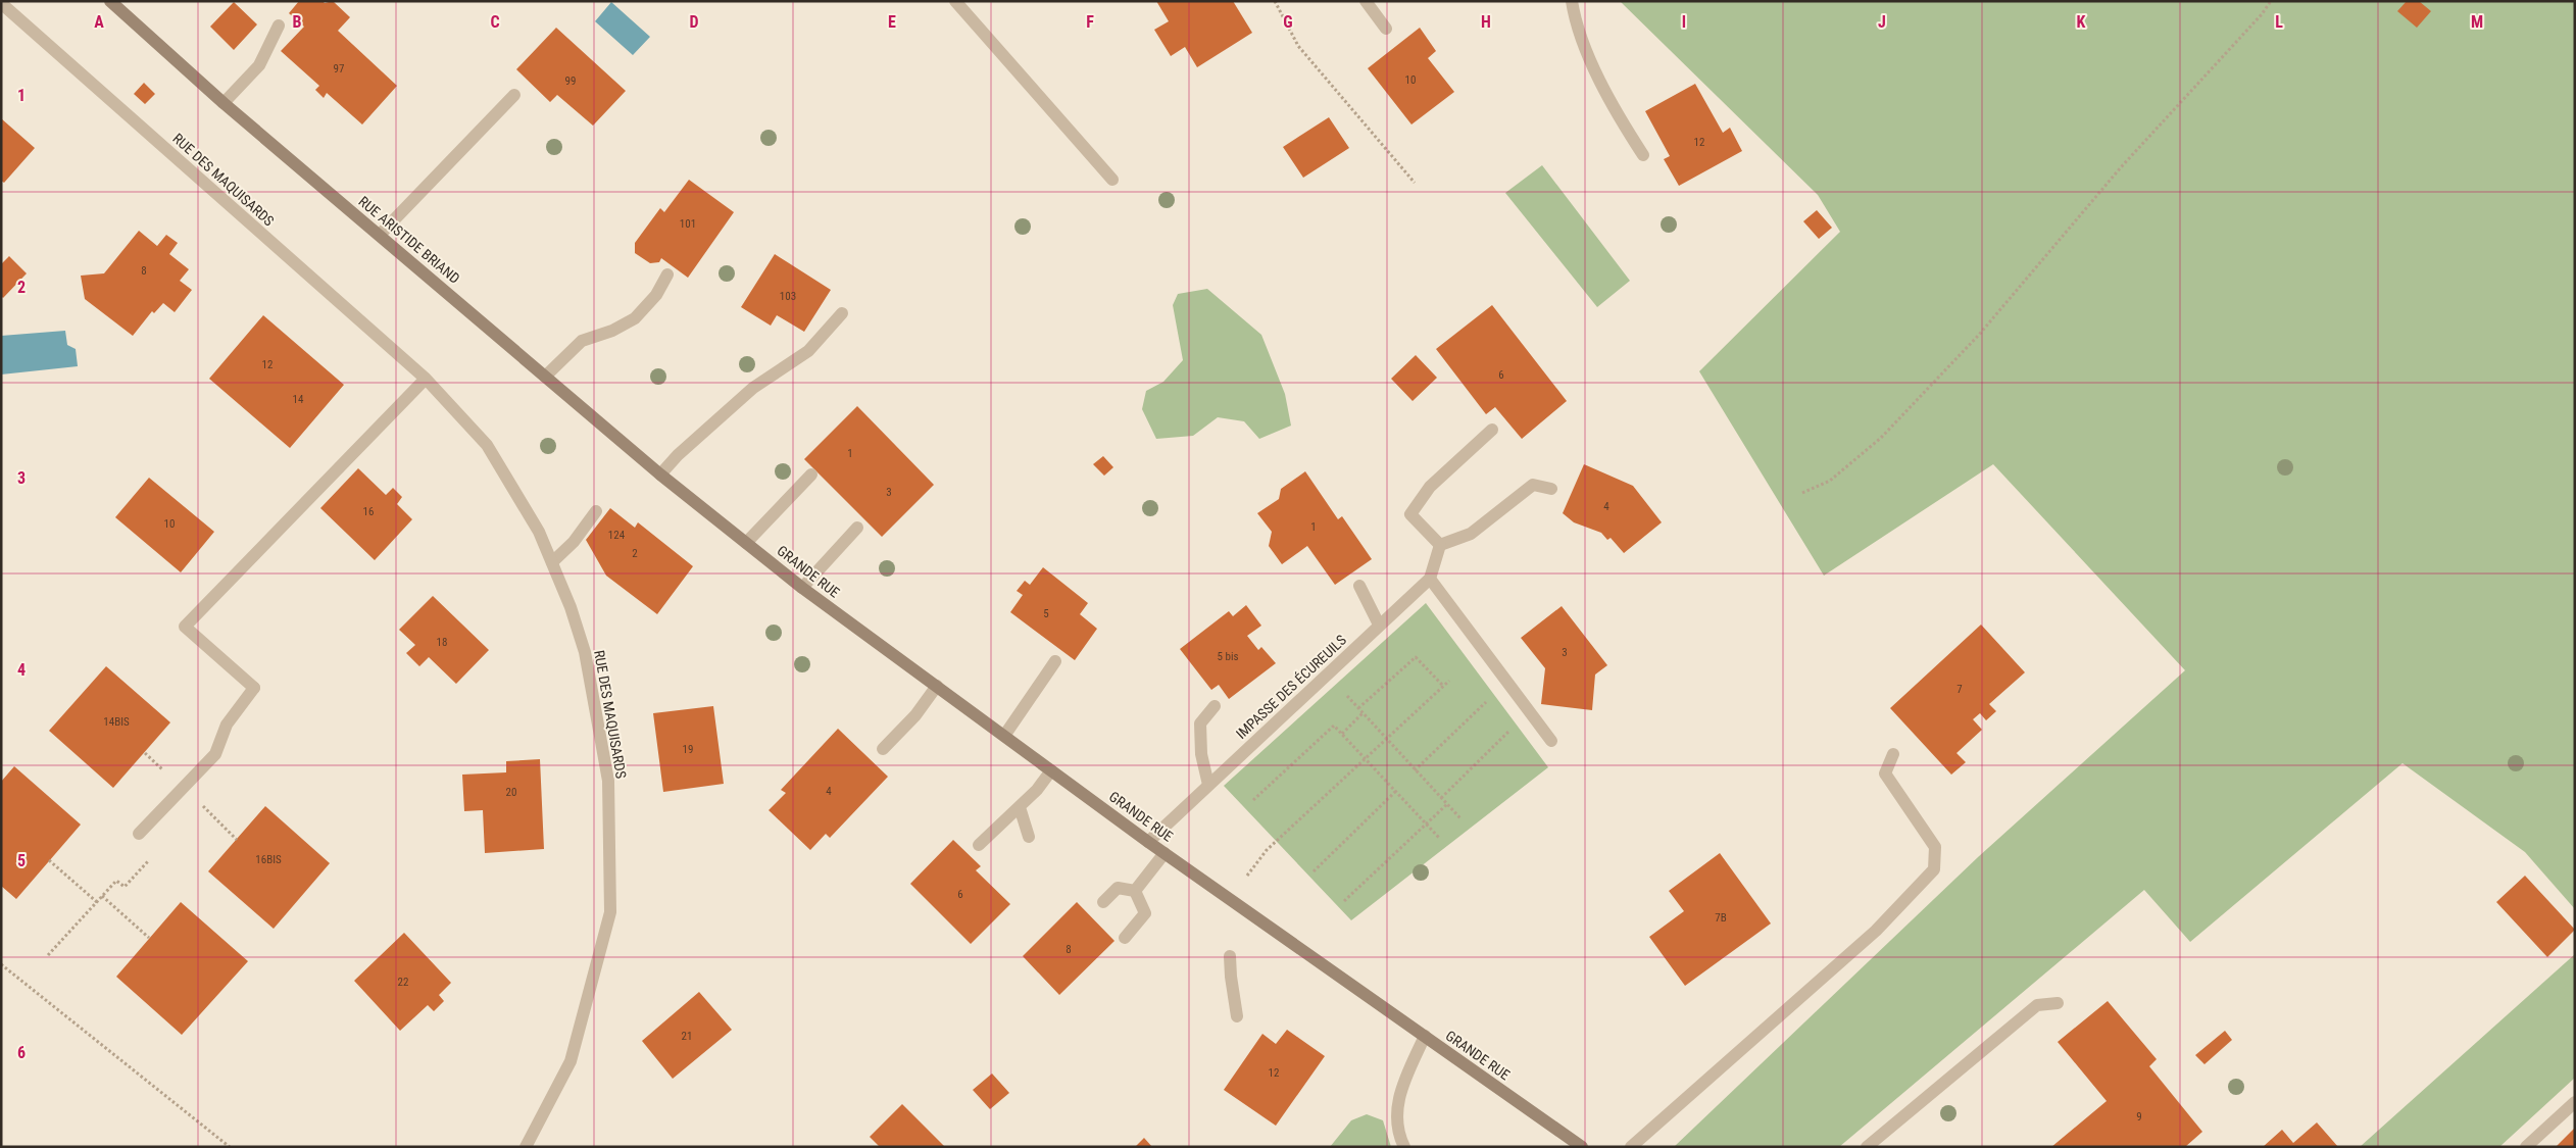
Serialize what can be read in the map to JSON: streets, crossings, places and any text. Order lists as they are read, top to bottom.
{
  "streets": {
    "street": [
      "RUE DES MAQUISARDS",
      "RUE ARISTIDE BRIAND",
      "GRANDE RUE",
      "IMPASSE DES ÉCUREUILS"
    ]
  },
  "crossings": [
    ["RUE ARISTIDE BRIAND", "GRANDE RUE"],
    ["GRANDE RUE", "IMPASSE DES ÉCUREUILS"]
  ],
  "house_numbers": [
    "97",
    "10",
    "99",
    "12",
    "101",
    "8",
    "103",
    "12",
    "6",
    "14",
    "1",
    "3",
    "4",
    "16",
    "10",
    "1",
    "124",
    "2",
    "5",
    "18",
    "3",
    "5 bis",
    "7",
    "14BIS",
    "19",
    "4",
    "20",
    "16BIS",
    "6",
    "7B",
    "8",
    "22",
    "21",
    "12",
    "9"
  ],
  "grid": {
    "columns": [
      "A",
      "B",
      "C",
      "D",
      "E",
      "F",
      "G",
      "H",
      "I",
      "J",
      "K",
      "L",
      "M"
    ],
    "rows": [
      "1",
      "2",
      "3",
      "4",
      "5",
      "6"
    ]
  }
}
